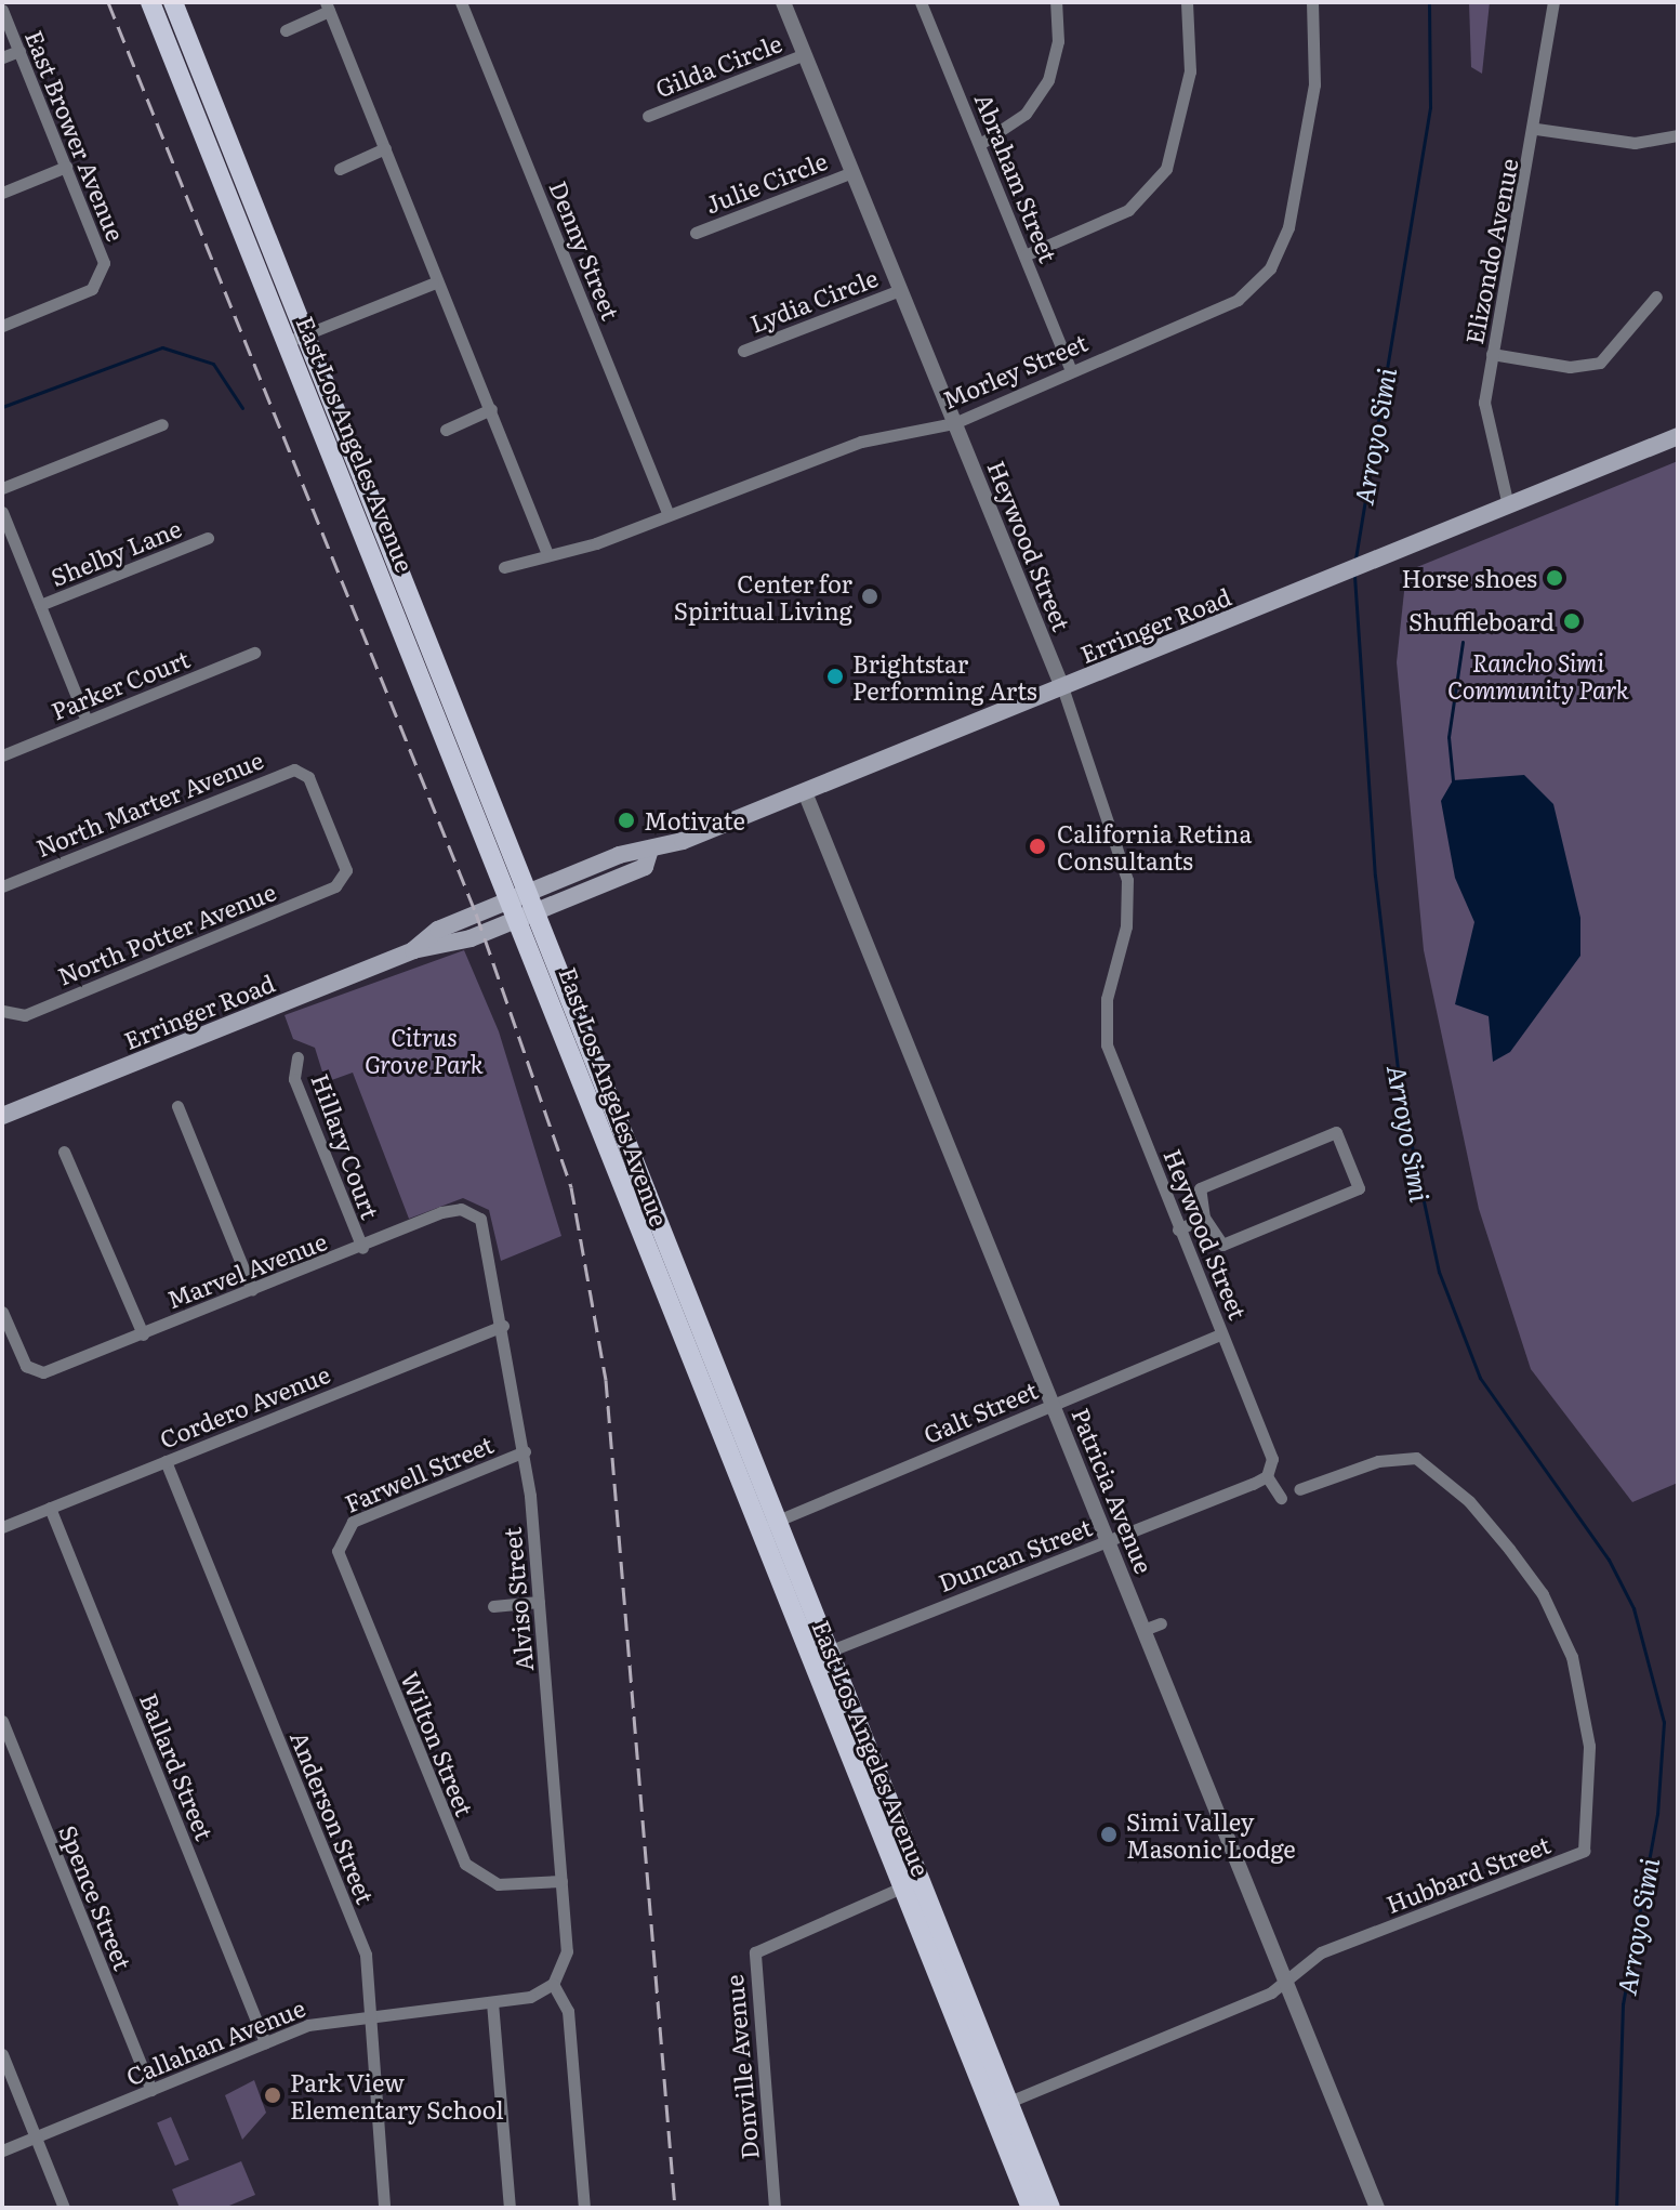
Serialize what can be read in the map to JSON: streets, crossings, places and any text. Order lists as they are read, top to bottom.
{
  "streets": {
    "main road": ["East Los Angeles Avenue", "Erringer Road"],
    "street": [
      "Gilda Circle",
      "East Brower Avenue",
      "Abraham Street",
      "Julie Circle",
      "Denny Street",
      "Elizondo Avenue",
      "Lydia Circle",
      "Morley Street",
      "Heywood Street",
      "Shelby Lane",
      "Parker Court",
      "North Marter Avenue",
      "North Potter Avenue",
      "Hillary Court",
      "Marvel Avenue",
      "Cordero Avenue",
      "Galt Street",
      "Farwell Street",
      "Patricia Avenue",
      "Duncan Street",
      "Alviso Street",
      "Wilton Street",
      "Ballard Street",
      "Anderson Street",
      "Hubbard Street",
      "Spence Street",
      "Callahan Avenue",
      "Donville Avenue"
    ]
  },
  "crossings": [
    ["Gilda Circle", "Heywood Street"],
    ["Abraham Street", "Morley Street"],
    ["Julie Circle", "Heywood Street"],
    ["Denny Street", "Morley Street"],
    ["Elizondo Avenue", "Erringer Road"],
    ["Lydia Circle", "Heywood Street"],
    ["Morley Street", "Heywood Street"],
    ["East Los Angeles Avenue", "Erringer Road"],
    ["East Los Angeles Avenue", "Galt Street"],
    ["East Los Angeles Avenue", "Duncan Street"],
    ["East Los Angeles Avenue", "Hubbard Street"],
    ["East Los Angeles Avenue", "Donville Avenue"],
    ["Heywood Street", "Erringer Road"],
    ["Heywood Street", "Galt Street"],
    ["Heywood Street", "Duncan Street"],
    ["Erringer Road", "Patricia Avenue"],
    ["North Marter Avenue", "North Potter Avenue"],
    ["Hillary Court", "Marvel Avenue"],
    ["Marvel Avenue", "Alviso Street"],
    ["Cordero Avenue", "Alviso Street"],
    ["Cordero Avenue", "Ballard Street"],
    ["Cordero Avenue", "Anderson Street"],
    ["Galt Street", "Patricia Avenue"],
    ["Farwell Street", "Alviso Street"],
    ["Farwell Street", "Wilton Street"],
    ["Patricia Avenue", "Duncan Street"],
    ["Patricia Avenue", "Hubbard Street"],
    ["Alviso Street", "Wilton Street"],
    ["Alviso Street", "Callahan Avenue"],
    ["Ballard Street", "Callahan Avenue"],
    ["Anderson Street", "Callahan Avenue"],
    ["Spence Street", "Callahan Avenue"]
  ],
  "water": ["Arroyo Simi"],
  "parks": ["Rancho Simi Community Park", "Citrus Grove Park"],
  "places": [
    "Horse shoes",
    "Center for Spiritual Living",
    "Shuffleboard",
    "Brightstar Performing Arts",
    "Motivate",
    "California Retina Consultants",
    "Simi Valley Masonic Lodge",
    "Park View Elementary School"
  ]
}
